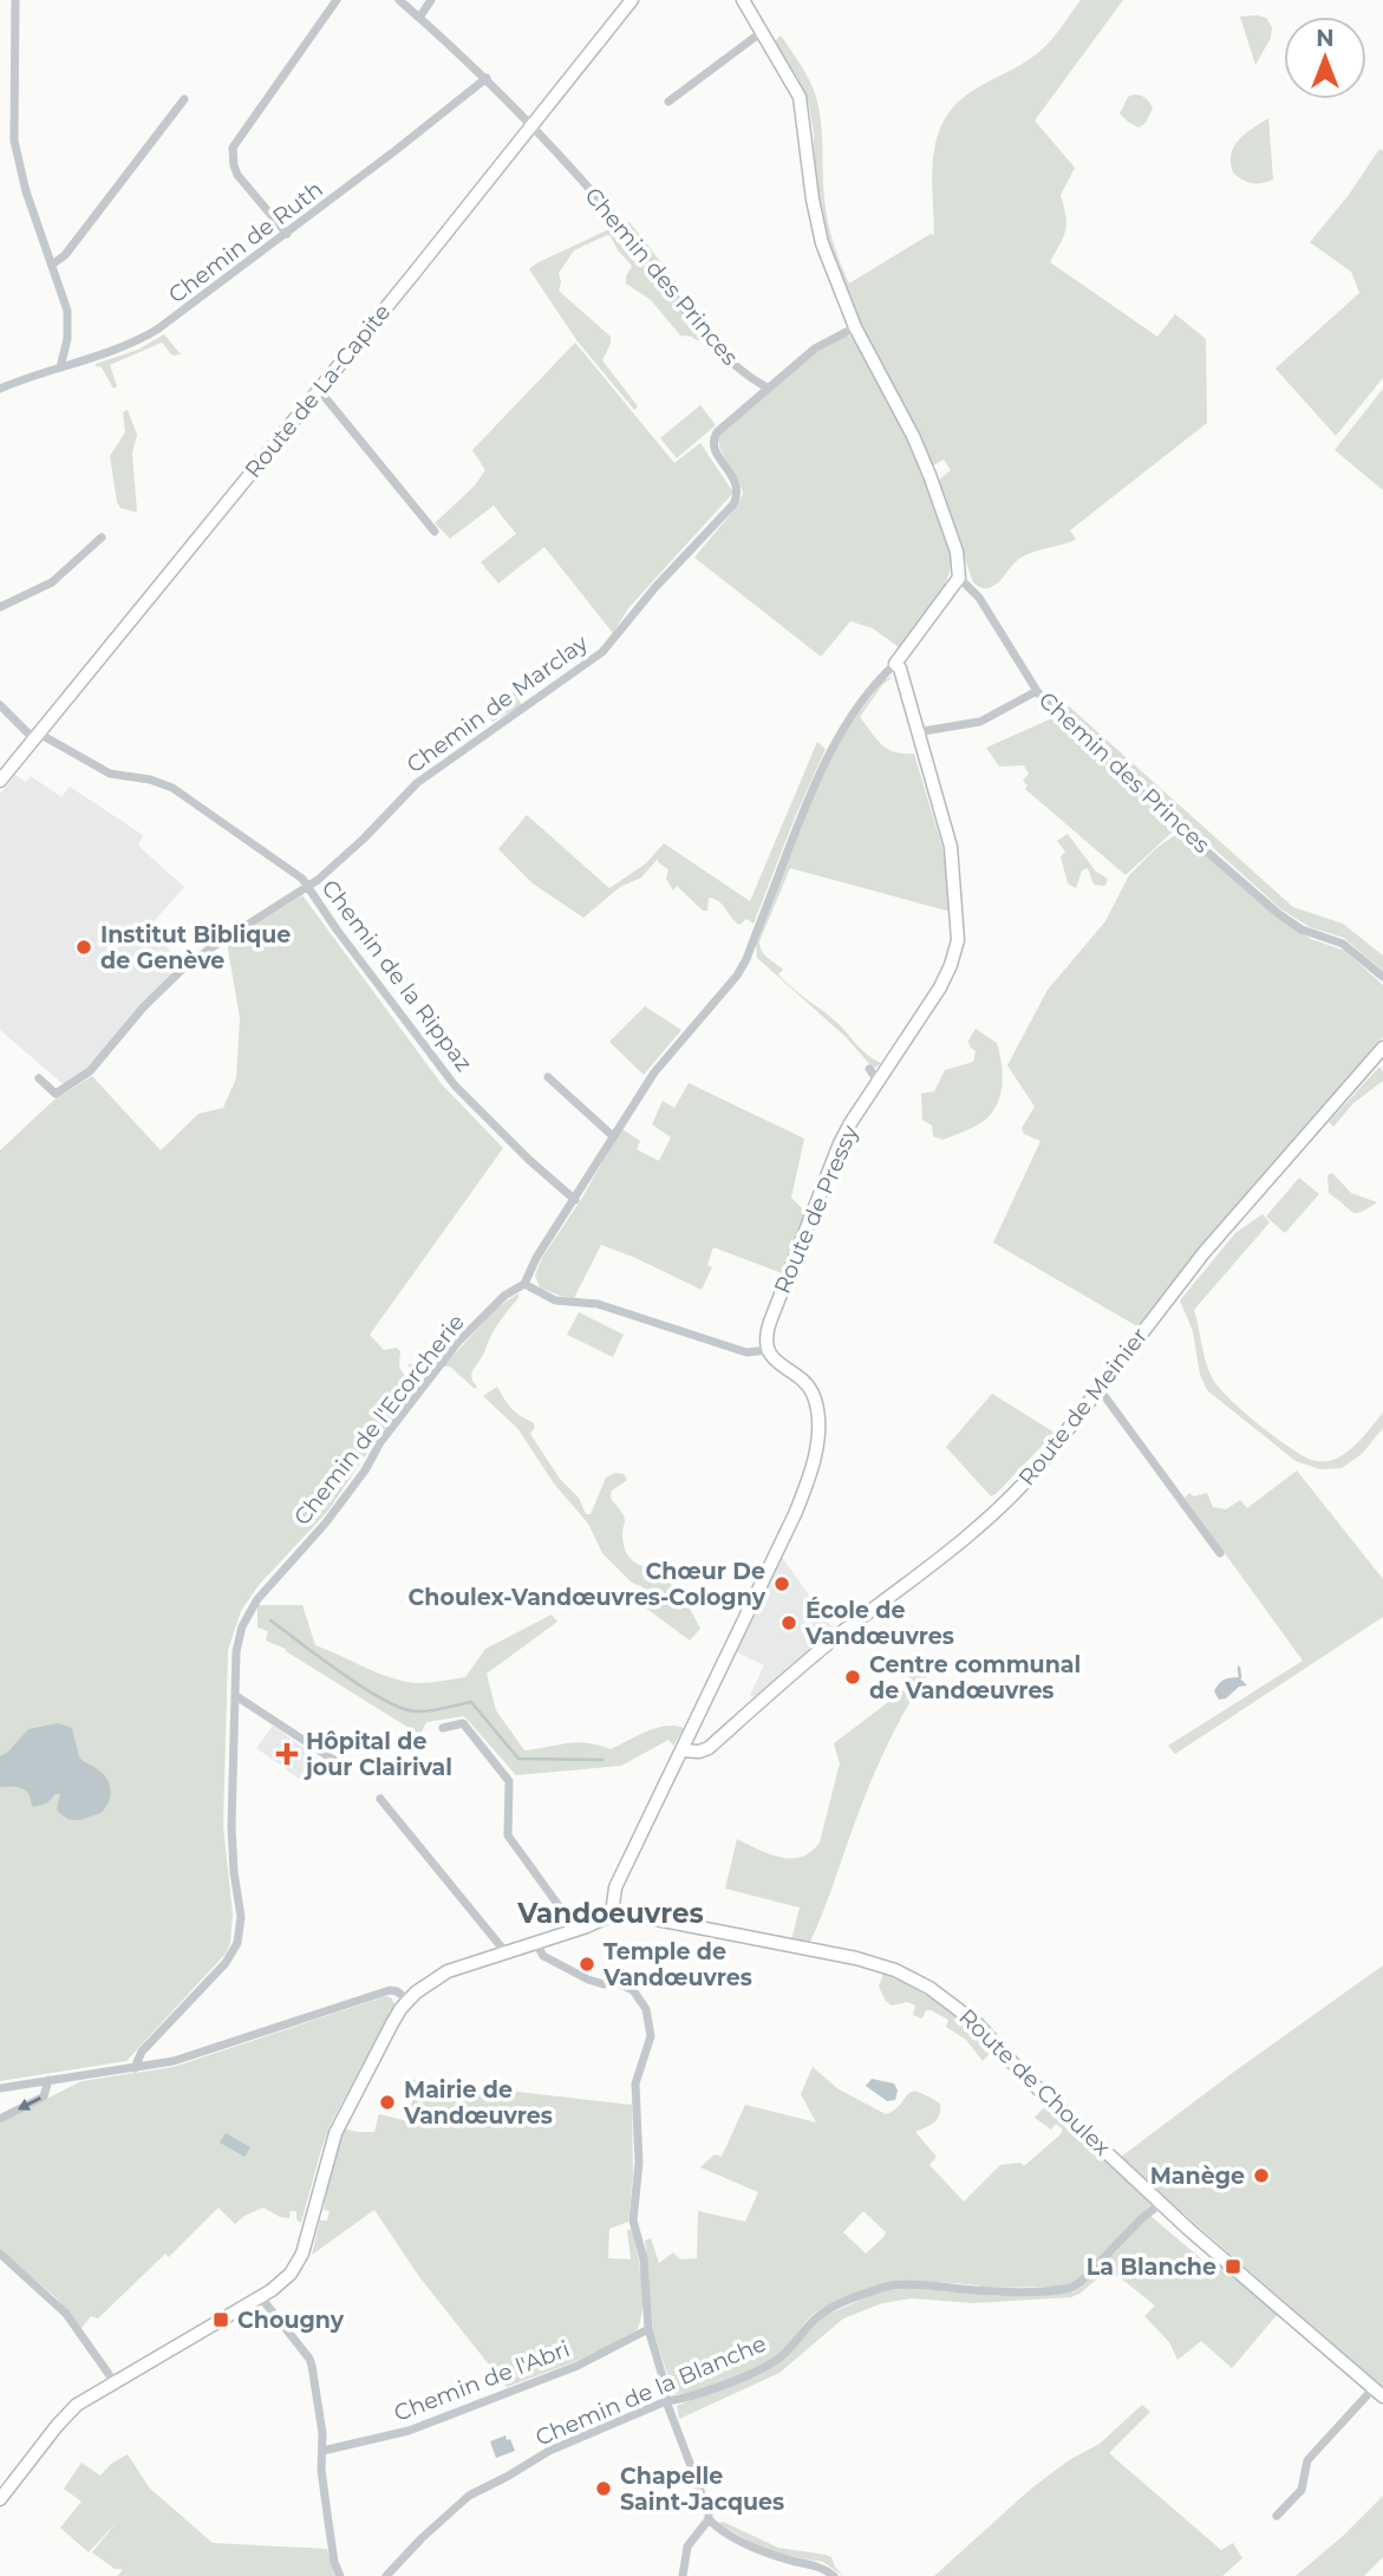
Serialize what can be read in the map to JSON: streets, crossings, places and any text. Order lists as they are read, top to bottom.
{
  "streets": {
    "street": [
      "Chemin de Ruth",
      "Chemin des Princes",
      "Route de La-Capite",
      "Chemin de Marclay",
      "Chemin de la Rippaz",
      "Route de Pressy",
      "Route de Meinier",
      "Chemin de l'Ecorcherie",
      "Route de Choulex",
      "Chemin de l'Abri",
      "Chemin de la Blanche"
    ]
  },
  "crossings": [
    ["Chemin de Ruth", "Chemin des Princes"],
    ["Chemin des Princes", "Route de La-Capite"],
    ["Chemin des Princes", "Chemin de Marclay"],
    ["Route de La-Capite", "Chemin de la Rippaz"],
    ["Chemin de Marclay", "Chemin de la Rippaz"],
    ["Chemin de la Rippaz", "Chemin de l'Ecorcherie"],
    ["Route de Pressy", "Chemin de l'Ecorcherie"],
    ["Route de Choulex", "Chemin de la Blanche"]
  ],
  "districts": ["Vandoeuvres"],
  "places": {
    "other": [
      "Institut Biblique de Genève",
      "Chœur De Choulex-Vandœuvres-Cologny",
      "École de Vandœuvres",
      "Centre communal de Vandœuvres",
      "Temple de Vandœuvres",
      "Mairie de Vandœuvres",
      "Manège",
      "Chapelle Saint-Jacques"
    ],
    "health": ["Hôpital de jour Clairival"],
    "transit": ["La Blanche", "Chougny"]
  },
  "north": "top"
}
